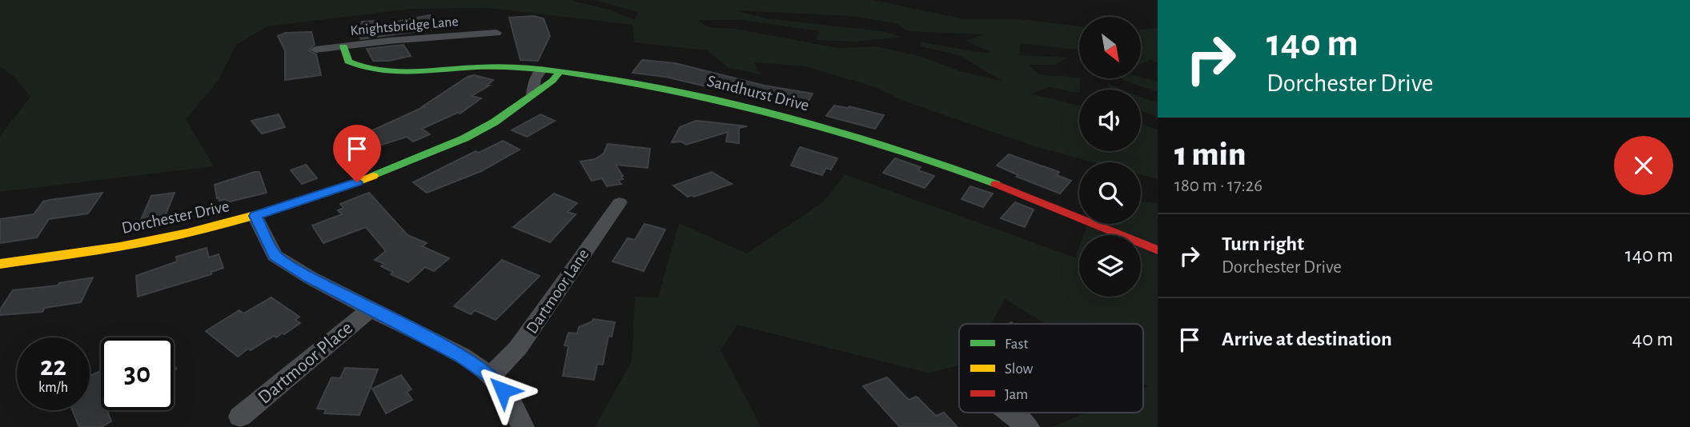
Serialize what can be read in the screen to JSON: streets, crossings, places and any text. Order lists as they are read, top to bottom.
{
  "streets": {
    "street": [
      "Knightsbridge Lane",
      "Sandhurst Drive",
      "Dorchester Drive",
      "Dartmoor Lane",
      "Dartmoor Place"
    ]
  },
  "crossings": [
    ["Knightsbridge Lane", "Sandhurst Drive"],
    ["Sandhurst Drive", "Dorchester Drive"]
  ],
  "legend": ["Fast", "Slow", "Jam"],
  "north": "bottom right",
  "page": {
    "turn": ["140 m", "Dorchester Drive"],
    "heading": ["1 min", "180 m · 17:26"],
    "list": [
      {
        "name": "Turn right",
        "note": "Dorchester Drive",
        "value": "140 m"
      },
      {
        "name": "Arrive at destination",
        "value": "40 m"
      }
    ],
    "speed": "22 km/h",
    "limit": "30"
  }
}
